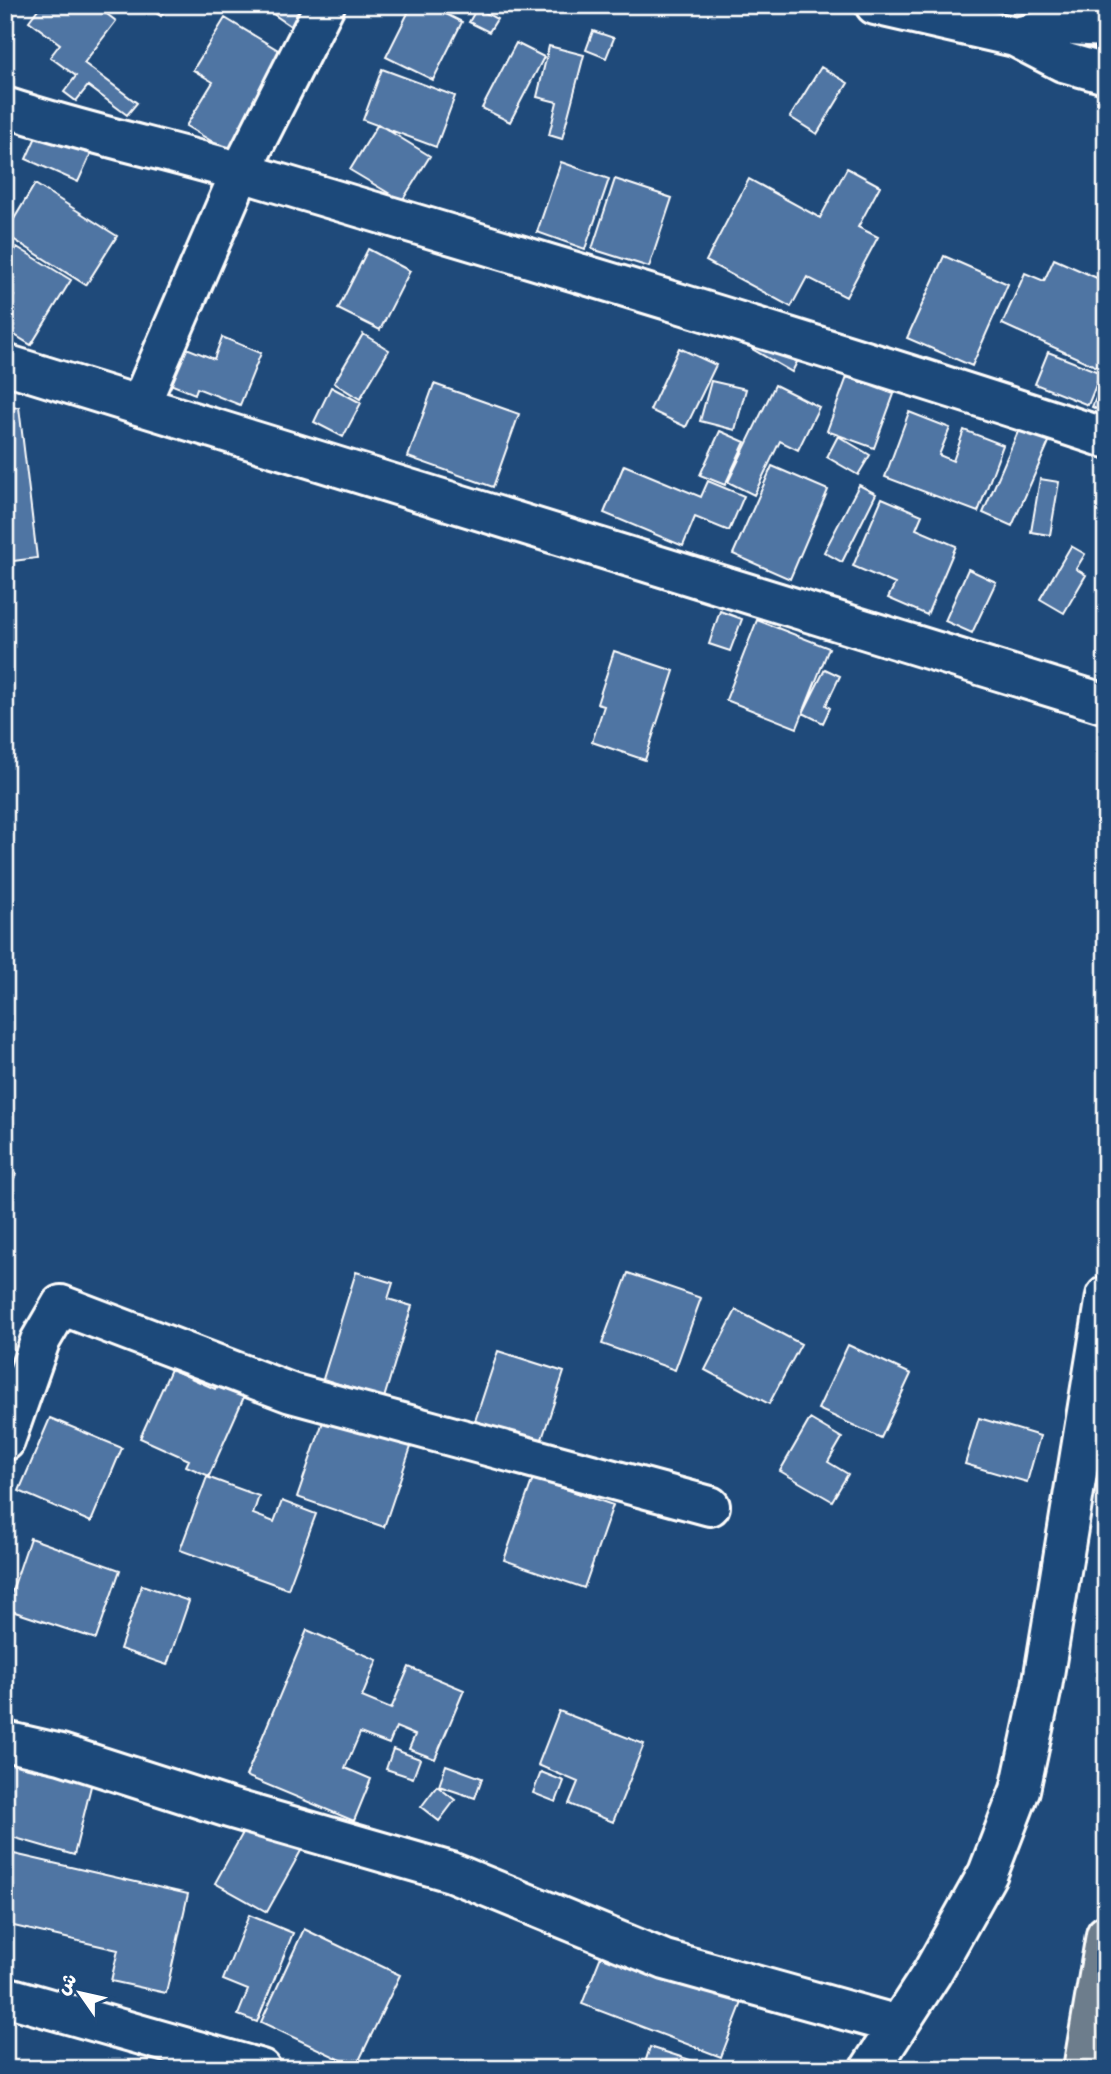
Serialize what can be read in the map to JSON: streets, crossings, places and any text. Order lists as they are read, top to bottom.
{
  "north": "top left"
}
